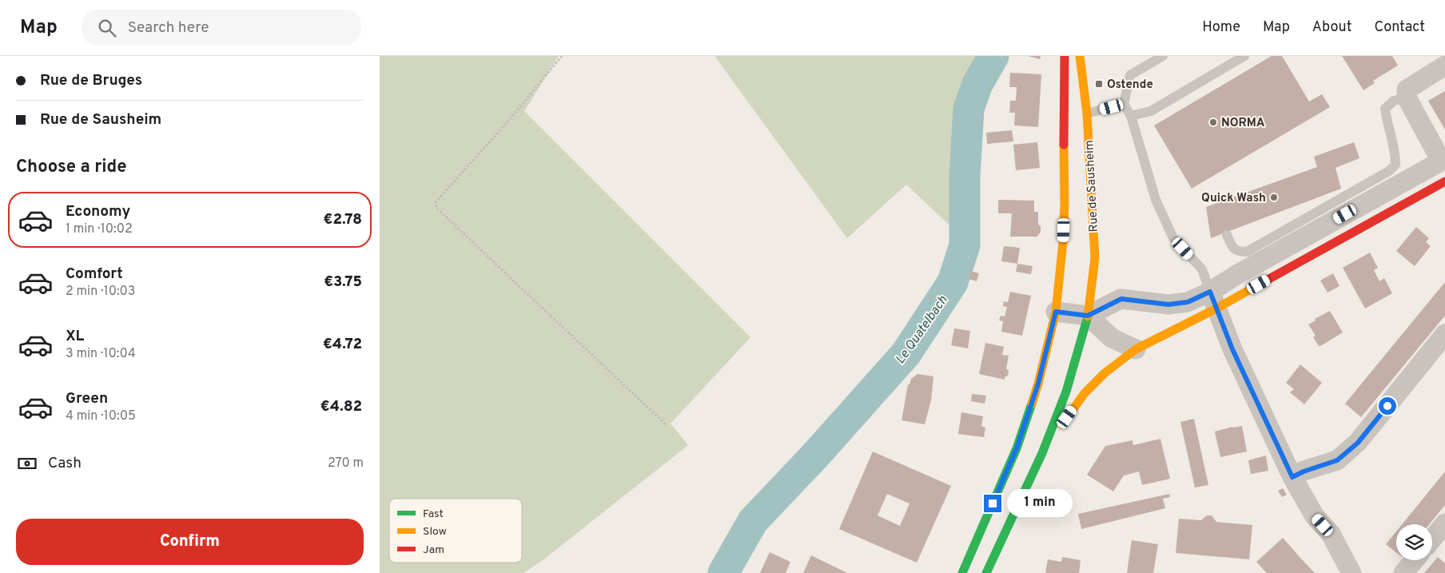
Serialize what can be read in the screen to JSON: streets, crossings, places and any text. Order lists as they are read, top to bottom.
{
  "streets": {
    "main road": ["Rue de Sausheim"]
  },
  "water": ["Le Quatelbach"],
  "places": {
    "transit": ["Ostende"],
    "other": ["NORMA", "Quick Wash"]
  },
  "legend": ["Fast", "Slow", "Jam"],
  "page": {
    "header": "Map",
    "search": "Search here",
    "nav": [
      "Home",
      "Map",
      "About",
      "Contact"
    ],
    "banner": ["Rue de Bruges", "Rue de Sausheim"],
    "heading": "Choose a ride",
    "list": [
      {
        "name": "Economy",
        "note": "1 min · 10:02",
        "value": "€2.78"
      },
      {
        "name": "Comfort",
        "note": "2 min · 10:03",
        "value": "€3.75"
      },
      {
        "name": "XL",
        "note": "3 min · 10:04",
        "value": "€4.72"
      },
      {
        "name": "Green",
        "note": "4 min · 10:05",
        "value": "€4.82"
      }
    ],
    "pay": ["Cash", "270 m"],
    "bubble": "1 min",
    "buttons": "Confirm"
  }
}
